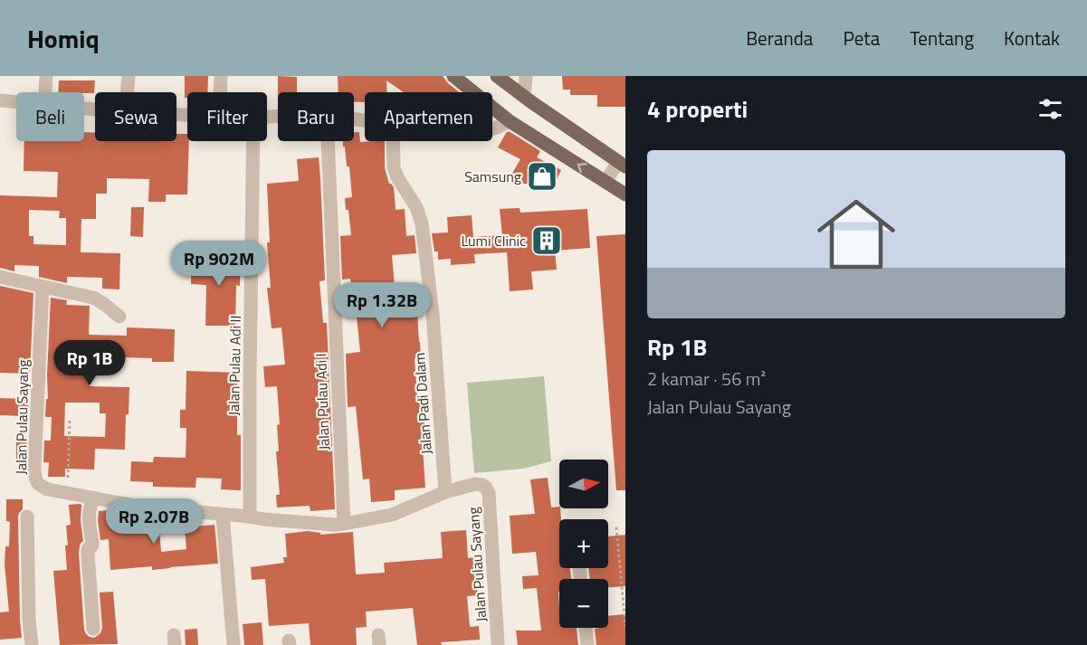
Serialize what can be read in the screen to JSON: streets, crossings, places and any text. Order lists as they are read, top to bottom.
{
  "streets": {
    "street": [
      "Jalan Pulau Adi II",
      "Jalan Pulau Adi I",
      "Jalan Padi Dalam",
      "Jalan Pulau Sayang"
    ]
  },
  "crossings": [
    ["Jalan Pulau Adi II", "Jalan Pulau Sayang"],
    ["Jalan Pulau Adi I", "Jalan Pulau Sayang"],
    ["Jalan Padi Dalam", "Jalan Pulau Sayang"]
  ],
  "places": {
    "shop": ["Samsung"],
    "building": ["Lumi Clinic"]
  },
  "north": "right",
  "page": {
    "header": "Homiq",
    "nav": [
      "Beranda",
      "Peta",
      "Tentang",
      "Kontak"
    ],
    "heading": "4 properti",
    "chip": [
      "Beli",
      "Sewa",
      "Filter",
      "Baru",
      "Apartemen"
    ],
    "list": [
      {
        "name": "Rp 1B",
        "note": "2 kamar · 56 m² · Jalan Pulau Sayang"
      }
    ],
    "price": [
      "Rp 902M",
      "Rp 1.32B",
      "Rp 1B",
      "Rp 2.07B"
    ],
    "map_buttons": ["+", "−"]
  }
}
